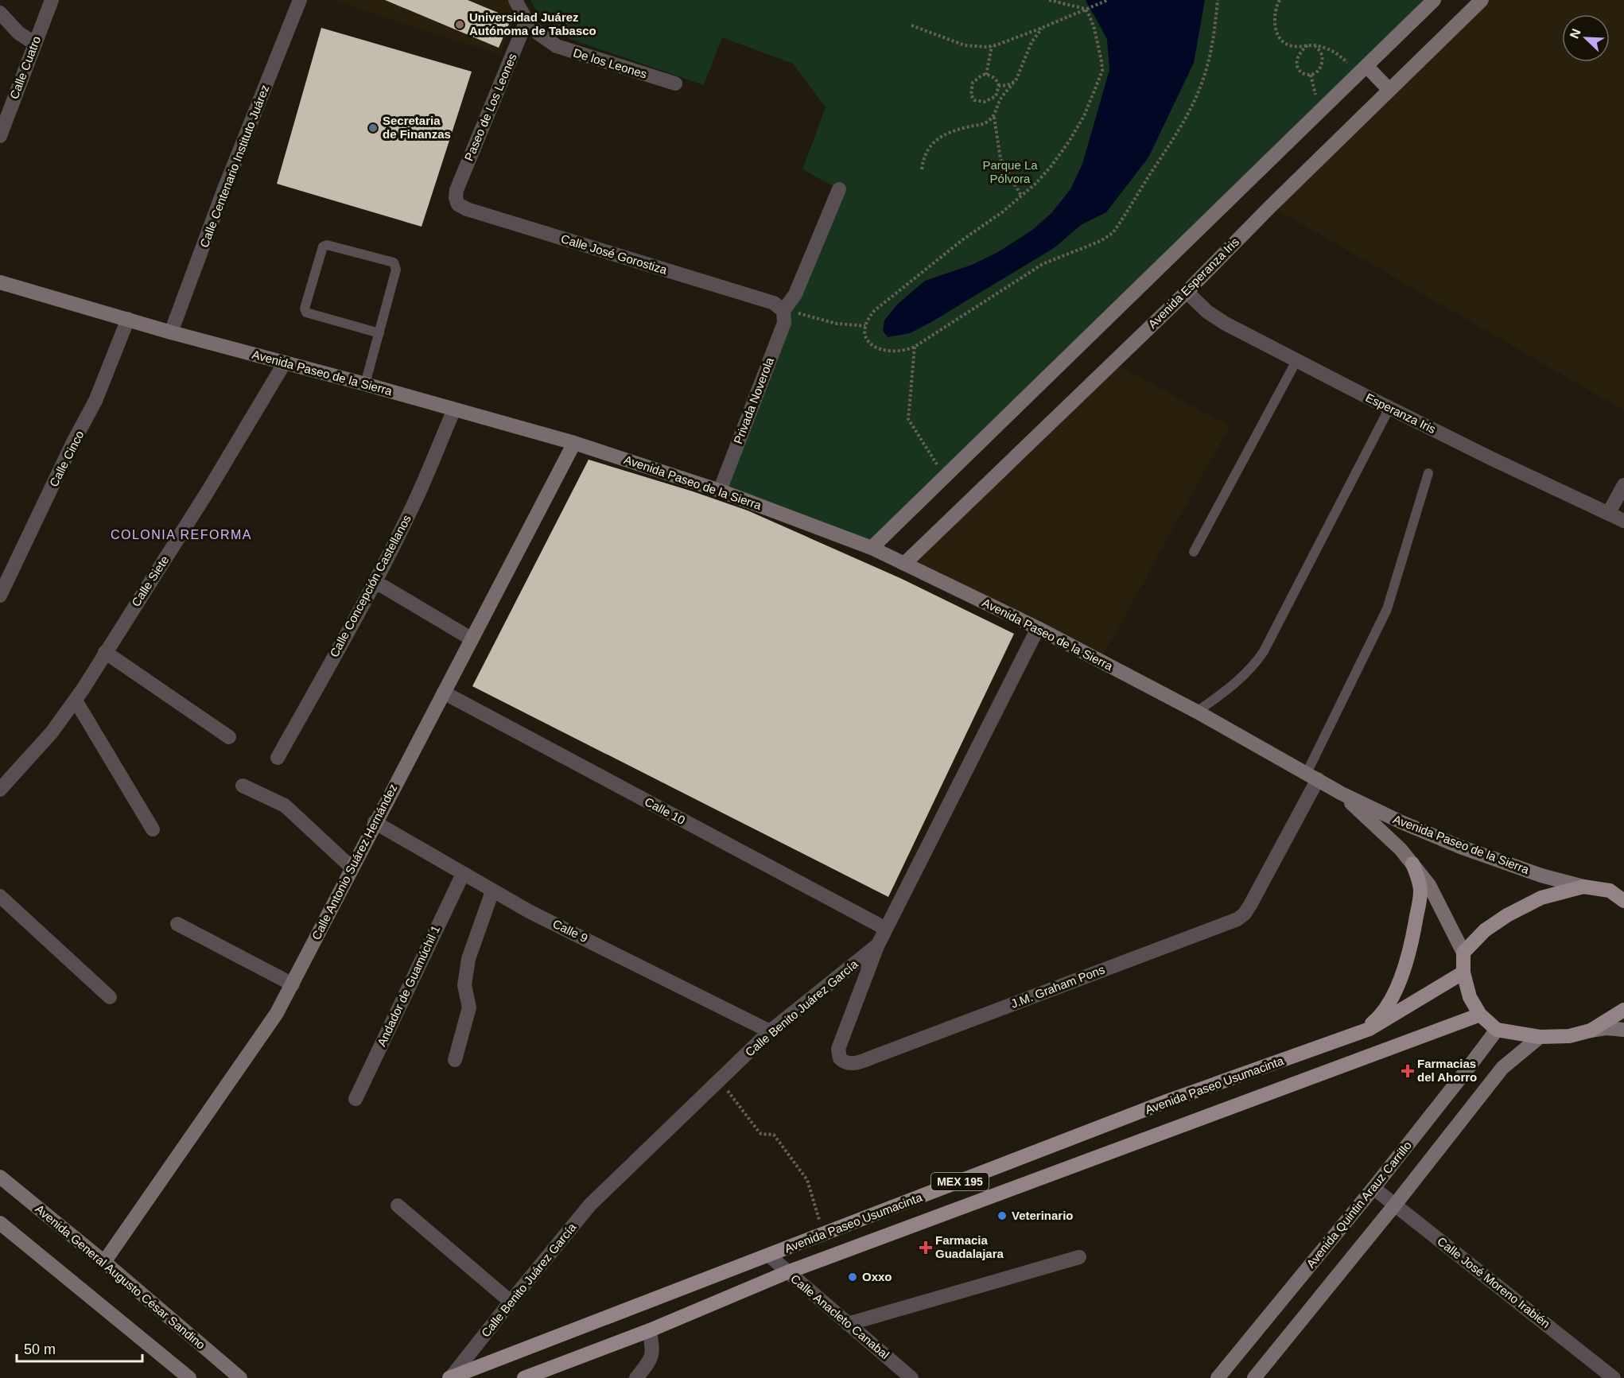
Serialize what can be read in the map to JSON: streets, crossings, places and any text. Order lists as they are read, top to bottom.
{
  "streets": {
    "main road": [
      "Avenida Esperanza Iris",
      "Avenida Paseo de la Sierra",
      "Calle Antonio Suárez Hernández",
      "Avenida Paseo Usumacinta",
      "MEX 195",
      "Avenida Quintin Arauz Carrillo",
      "Avenida General Augusto César Sandino"
    ],
    "street": [
      "De los Leones",
      "Calle Cuatro",
      "Paseo de Los Leones",
      "Calle Centenario Instituto Juárez",
      "Calle José Gorostiza",
      "Privada Noverola",
      "Esperanza Iris",
      "Calle Cinco",
      "Calle Siete",
      "Calle Concepción Castellanos",
      "Calle 10",
      "Calle 9",
      "Andador de Guamúchil 1",
      "J.M. Graham Pons",
      "Calle Benito Juárez García",
      "Calle José Moreno Irabién",
      "Calle Anacleto Canabal"
    ]
  },
  "crossings": [
    ["De los Leones", "Paseo de Los Leones"],
    ["Paseo de Los Leones", "Calle José Gorostiza"],
    ["Calle Centenario Instituto Juárez", "Avenida Paseo de la Sierra"],
    ["Calle José Gorostiza", "Privada Noverola"],
    ["Avenida Esperanza Iris", "Avenida Paseo de la Sierra"],
    ["Avenida Esperanza Iris", "Esperanza Iris"],
    ["Avenida Paseo de la Sierra", "Privada Noverola"],
    ["Avenida Paseo de la Sierra", "Calle Cinco"],
    ["Avenida Paseo de la Sierra", "Calle Siete"],
    ["Avenida Paseo de la Sierra", "Calle Concepción Castellanos"],
    ["Avenida Paseo de la Sierra", "Calle Antonio Suárez Hernández"],
    ["Avenida Paseo de la Sierra", "J.M. Graham Pons"],
    ["Avenida Paseo de la Sierra", "Calle Benito Juárez García"],
    ["Calle 10", "Calle Antonio Suárez Hernández"],
    ["Calle 10", "Calle Benito Juárez García"],
    ["Calle Antonio Suárez Hernández", "Calle 9"],
    ["Calle Antonio Suárez Hernández", "Avenida General Augusto César Sandino"],
    ["Calle 9", "Andador de Guamúchil 1"],
    ["Calle 9", "Calle Benito Juárez García"],
    ["J.M. Graham Pons", "Calle Benito Juárez García"],
    ["Calle Benito Juárez García", "Avenida Paseo Usumacinta"],
    ["Avenida Paseo Usumacinta", "Calle Anacleto Canabal"],
    ["Avenida Quintin Arauz Carrillo", "Calle José Moreno Irabién"]
  ],
  "districts": ["COLONIA REFORMA"],
  "parks": ["Parque La Pólvora"],
  "places": {
    "other": [
      "Universidad Juárez Autónoma de Tabasco",
      "Secretaria de Finanzas",
      "Veterinario",
      "Oxxo"
    ],
    "health": ["Farmacias del Ahorro", "Farmacia Guadalajara"]
  },
  "scale_bar": "50 m",
  "north": "top left"
}
